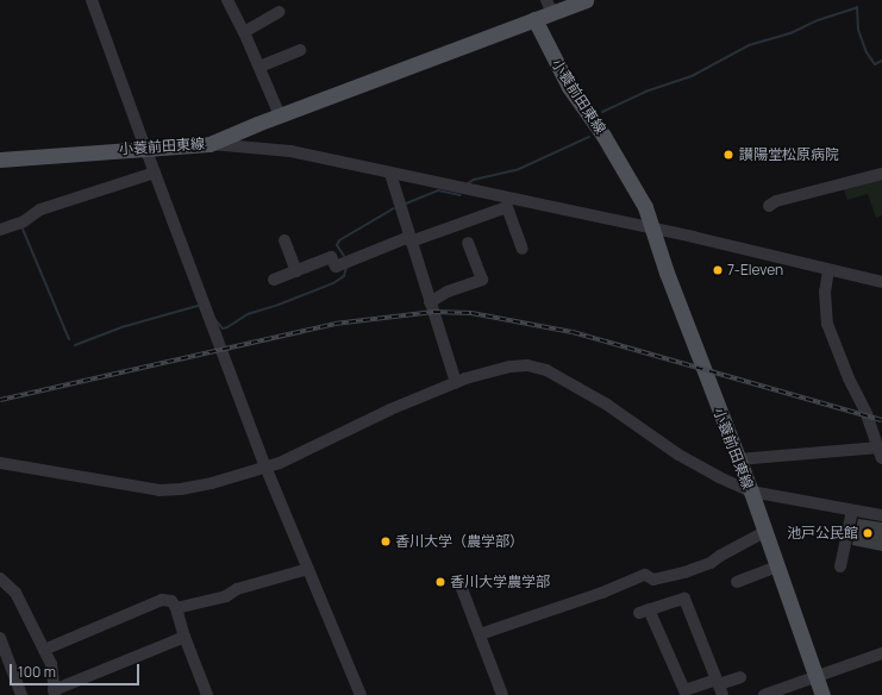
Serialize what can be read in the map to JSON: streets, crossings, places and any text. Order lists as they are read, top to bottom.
{
  "streets": {
    "main road": ["小蓑前田東線"]
  },
  "places": [
    "讃陽堂松原病院",
    "7-Eleven",
    "池戸公民館",
    "香川大学（農学部）",
    "香川大学農学部"
  ],
  "scale_bar": "100 m"
}
